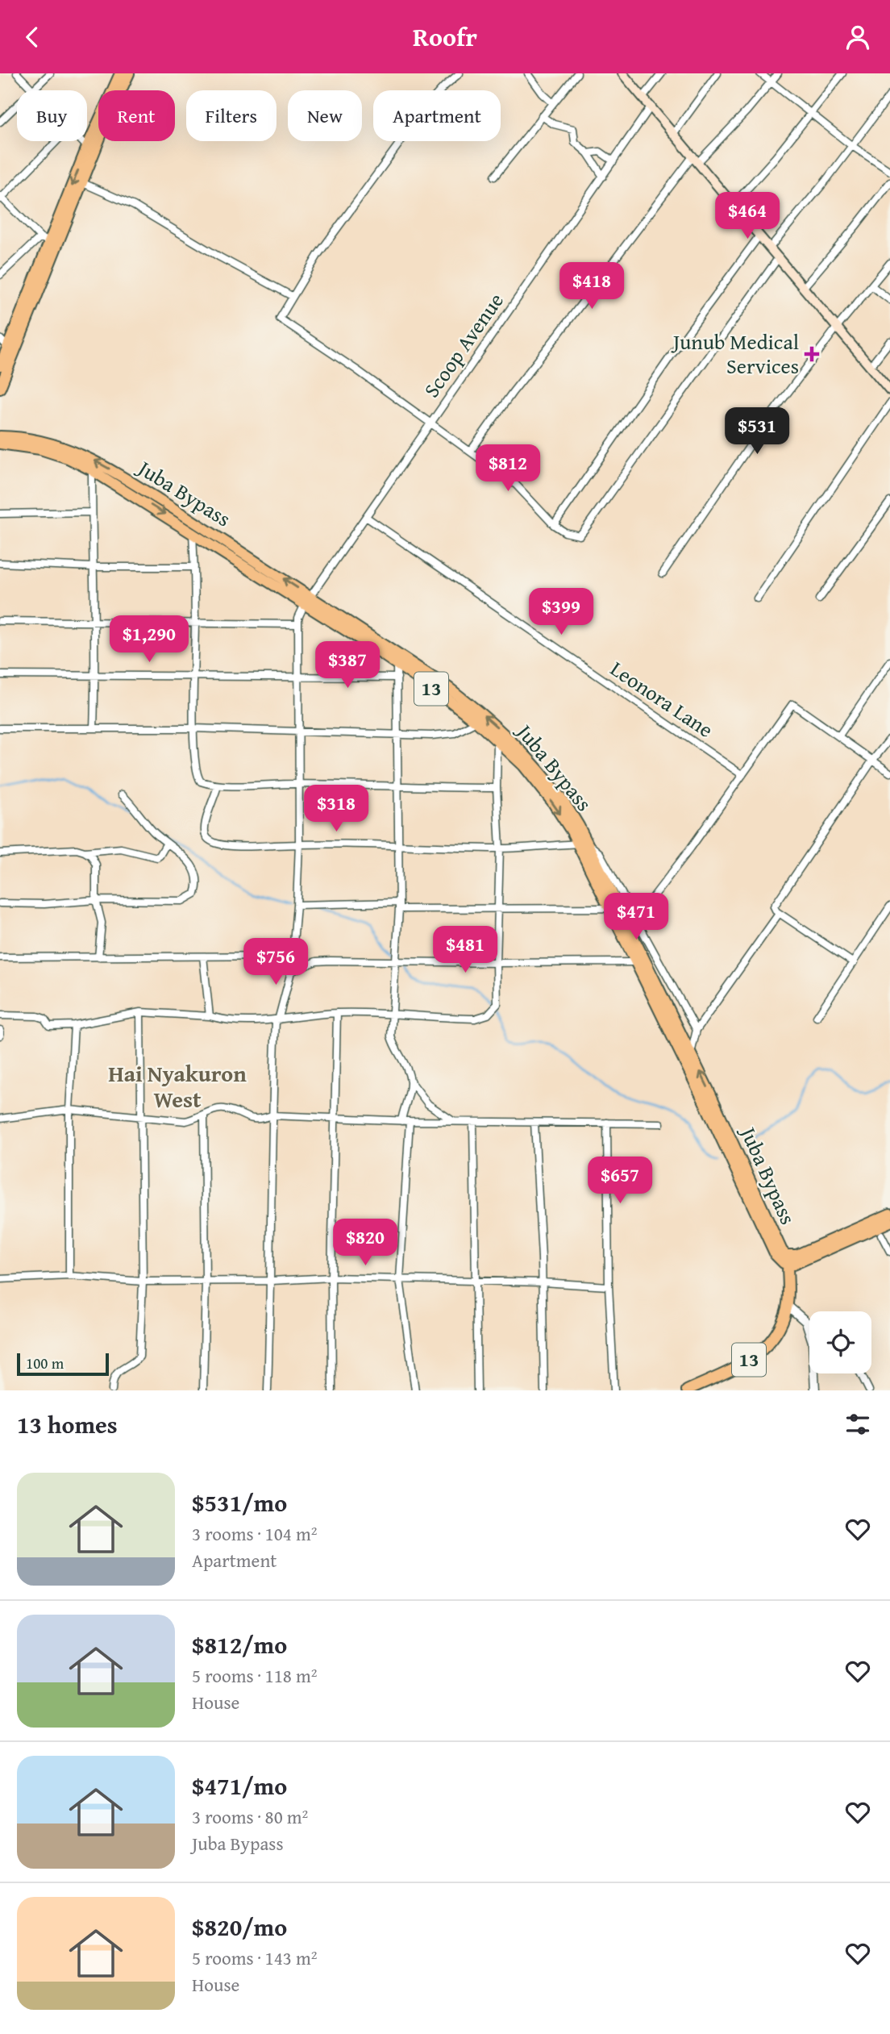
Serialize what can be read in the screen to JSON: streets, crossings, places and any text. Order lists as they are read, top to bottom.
{
  "streets": {
    "main road": ["Juba Bypass", "13"],
    "street": ["Scoop Avenue", "Leonora Lane"]
  },
  "crossings": [
    ["Scoop Avenue", "Juba Bypass"],
    ["Scoop Avenue", "Leonora Lane"]
  ],
  "districts": ["Hai Nyakuron West"],
  "places": {
    "health": ["Junub Medical Services"]
  },
  "scale_bar": "100 m",
  "page": {
    "header": "Roofr",
    "chip": [
      "Buy",
      "Rent",
      "Filters",
      "New",
      "Apartment"
    ],
    "price": [
      "$464",
      "$418",
      "$531",
      "$812",
      "$399",
      "$1,290",
      "$387",
      "$318",
      "$471",
      "$481",
      "$756",
      "$657",
      "$820"
    ],
    "scale": "100 m",
    "heading": "13 homes",
    "list": [
      {
        "name": "$531/mo",
        "note": "3 rooms · 104 m² · Apartment"
      },
      {
        "name": "$812/mo",
        "note": "5 rooms · 118 m² · House"
      },
      {
        "name": "$471/mo",
        "note": "3 rooms · 80 m² · Juba Bypass"
      },
      {
        "name": "$820/mo",
        "note": "5 rooms · 143 m² · House"
      }
    ]
  }
}
